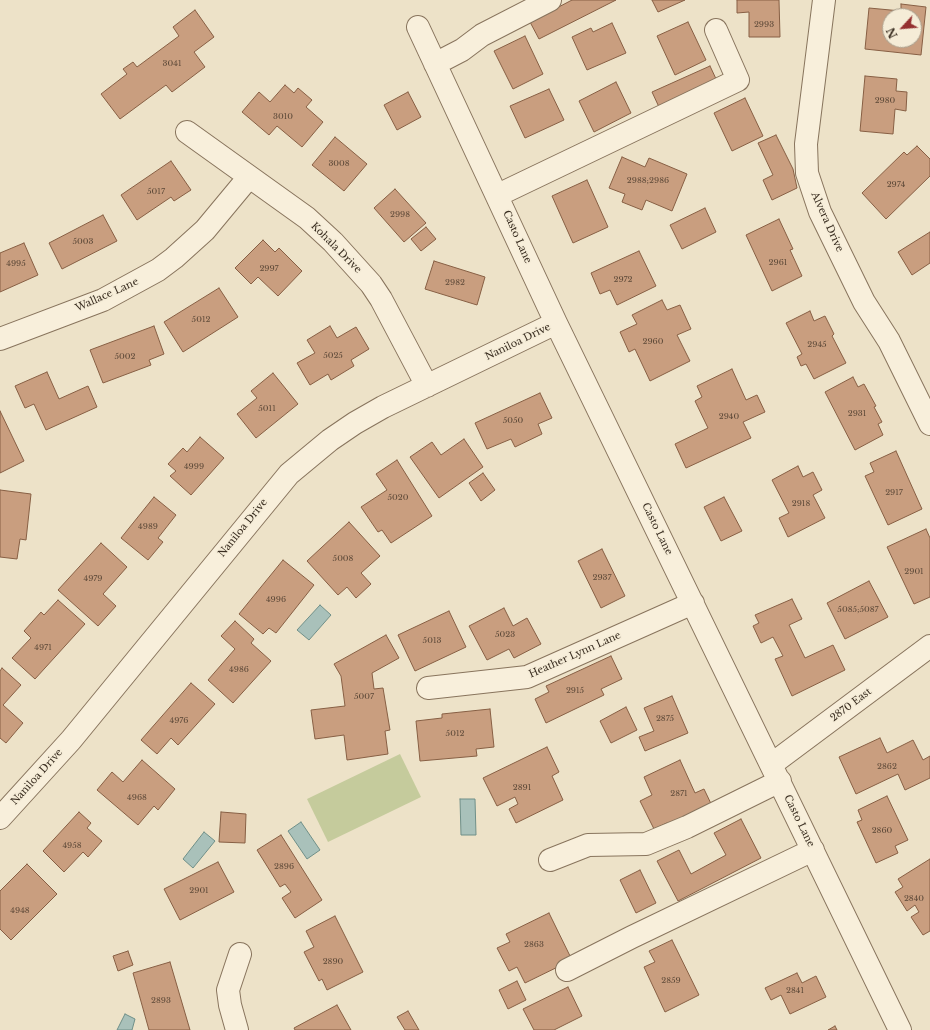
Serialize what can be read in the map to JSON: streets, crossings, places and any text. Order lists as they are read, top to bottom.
{
  "streets": {
    "street": [
      "Alvera Drive",
      "Casto Lane",
      "Kohala Drive",
      "Wallace Lane",
      "Naniloa Drive",
      "Heather Lynn Lane",
      "2870 East"
    ]
  },
  "crossings": [
    ["Casto Lane", "Naniloa Drive"],
    ["Casto Lane", "Heather Lynn Lane"],
    ["Casto Lane", "2870 East"],
    ["Kohala Drive", "Wallace Lane"],
    ["Kohala Drive", "Naniloa Drive"]
  ],
  "house_numbers": [
    "2993",
    "3041",
    "2980",
    "3010",
    "3008",
    "2988;2986",
    "2974",
    "5017",
    "2998",
    "5003",
    "2961",
    "4995",
    "2997",
    "2972",
    "2982",
    "5012",
    "2960",
    "2945",
    "5025",
    "5002",
    "5011",
    "2931",
    "2940",
    "5050",
    "4999",
    "2917",
    "5020",
    "2918",
    "4989",
    "5008",
    "2901",
    "2937",
    "4979",
    "4996",
    "5085;5087",
    "5023",
    "5013",
    "4971",
    "4986",
    "2915",
    "5007",
    "2875",
    "4976",
    "5012",
    "2862",
    "2891",
    "2871",
    "4968",
    "2860",
    "4958",
    "2896",
    "2901",
    "2840",
    "4948",
    "2863",
    "2890",
    "2859",
    "2841",
    "2893"
  ],
  "north": "bottom left"
}
